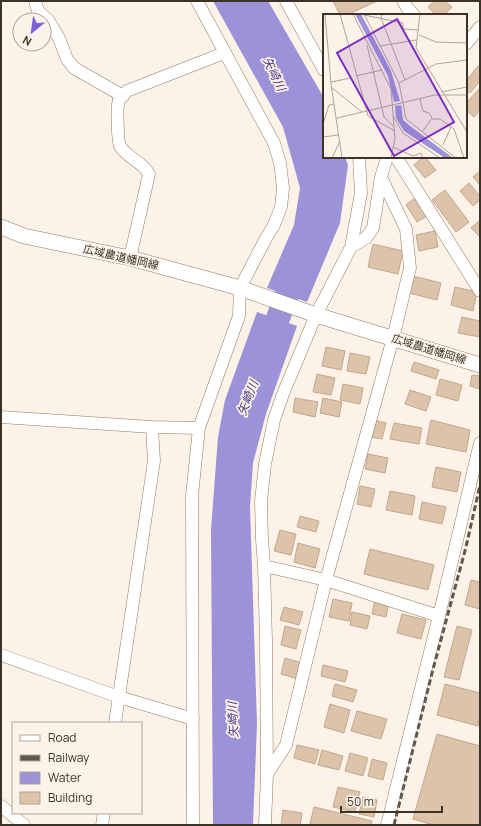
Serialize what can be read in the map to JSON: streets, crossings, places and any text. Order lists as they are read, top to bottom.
{
  "streets": {
    "street": ["広域農道幡岡線"]
  },
  "water": ["矢崎川"],
  "legend": [
    "Road",
    "Railway",
    "Water",
    "Building"
  ],
  "scale_bar": "50 m",
  "north": "bottom left"
}
